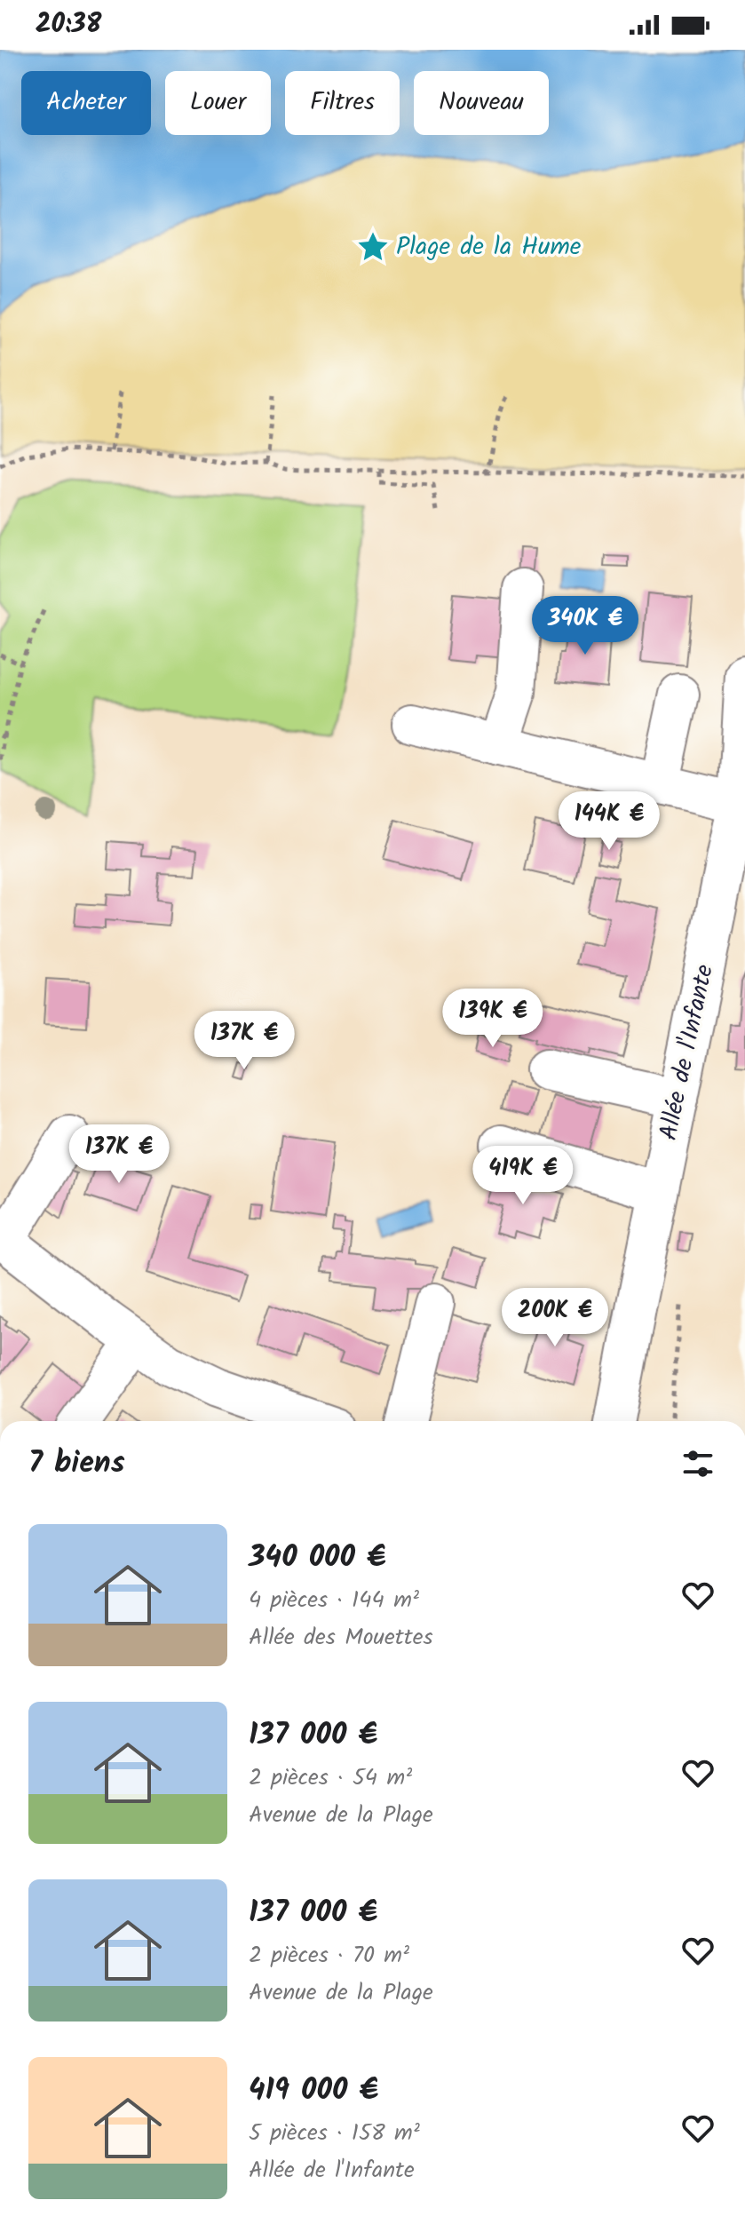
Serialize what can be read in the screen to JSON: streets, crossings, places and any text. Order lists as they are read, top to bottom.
{
  "streets": {
    "street": ["Allée de l'Infante"]
  },
  "places": {
    "place": ["Plage de la Hume"]
  },
  "page": {
    "status": "20:38",
    "chip": [
      "Acheter",
      "Louer",
      "Filtres",
      "Nouveau"
    ],
    "price": [
      "340K €",
      "144K €",
      "139K €",
      "137K €",
      "137K €",
      "419K €",
      "200K €"
    ],
    "heading": "7 biens",
    "list": [
      {
        "name": "340 000 €",
        "note": "4 pièces · 144 m² · Allée des Mouettes"
      },
      {
        "name": "137 000 €",
        "note": "2 pièces · 54 m² · Avenue de la Plage"
      },
      {
        "name": "137 000 €",
        "note": "2 pièces · 70 m² · Avenue de la Plage"
      },
      {
        "name": "419 000 €",
        "note": "5 pièces · 158 m² · Allée de l'Infante"
      }
    ]
  }
}
